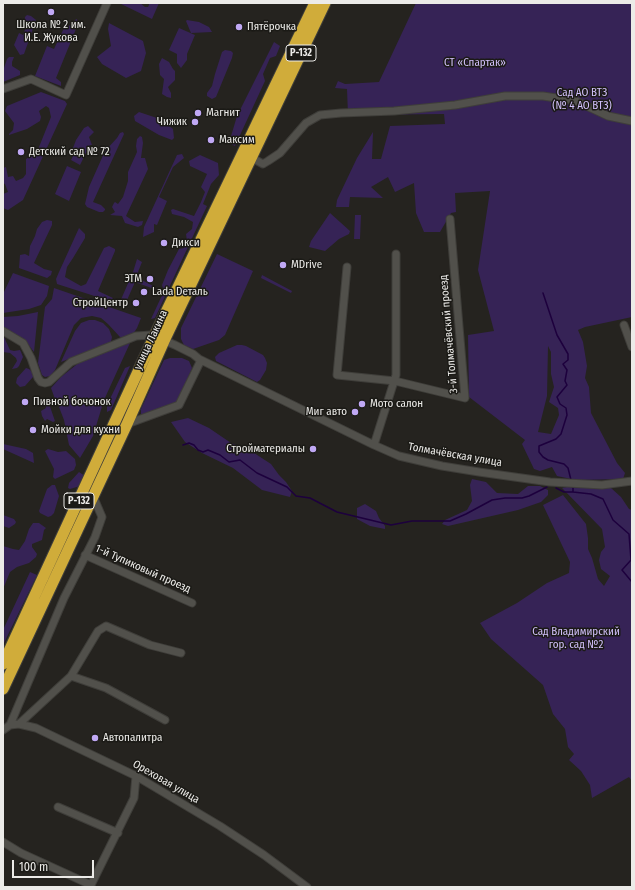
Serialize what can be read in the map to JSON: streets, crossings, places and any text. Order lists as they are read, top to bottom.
{
  "streets": {
    "highway": ["Р-132", "улица Лакина"],
    "street": [
      "3-й Толмачёвский проезд",
      "Толмачёвская улица",
      "1-й Тупиковый проезд",
      "Ореховая улица"
    ]
  },
  "crossings": [
    ["улица Лакина", "Толмачёвская улица"]
  ],
  "parks": ["СТ «Спартак»", "Сад АО ВТЗ (№ 4 АО ВТЗ)", "Сад Владимирский гор. сад №2"],
  "places": [
    "Школа № 2 им. И.Е. Жукова",
    "Пятёрочка",
    "Магнит",
    "Чижик",
    "Максим",
    "Детский сад № 72",
    "Дикси",
    "MDrive",
    "ЭТМ",
    "Lada Dеталь",
    "СтройЦентр",
    "Пивной бочонок",
    "Мото салон",
    "Миг авто",
    "Мойки для кухни",
    "Стройматериалы",
    "Автопалитра"
  ],
  "scale_bar": "100 m"
}
